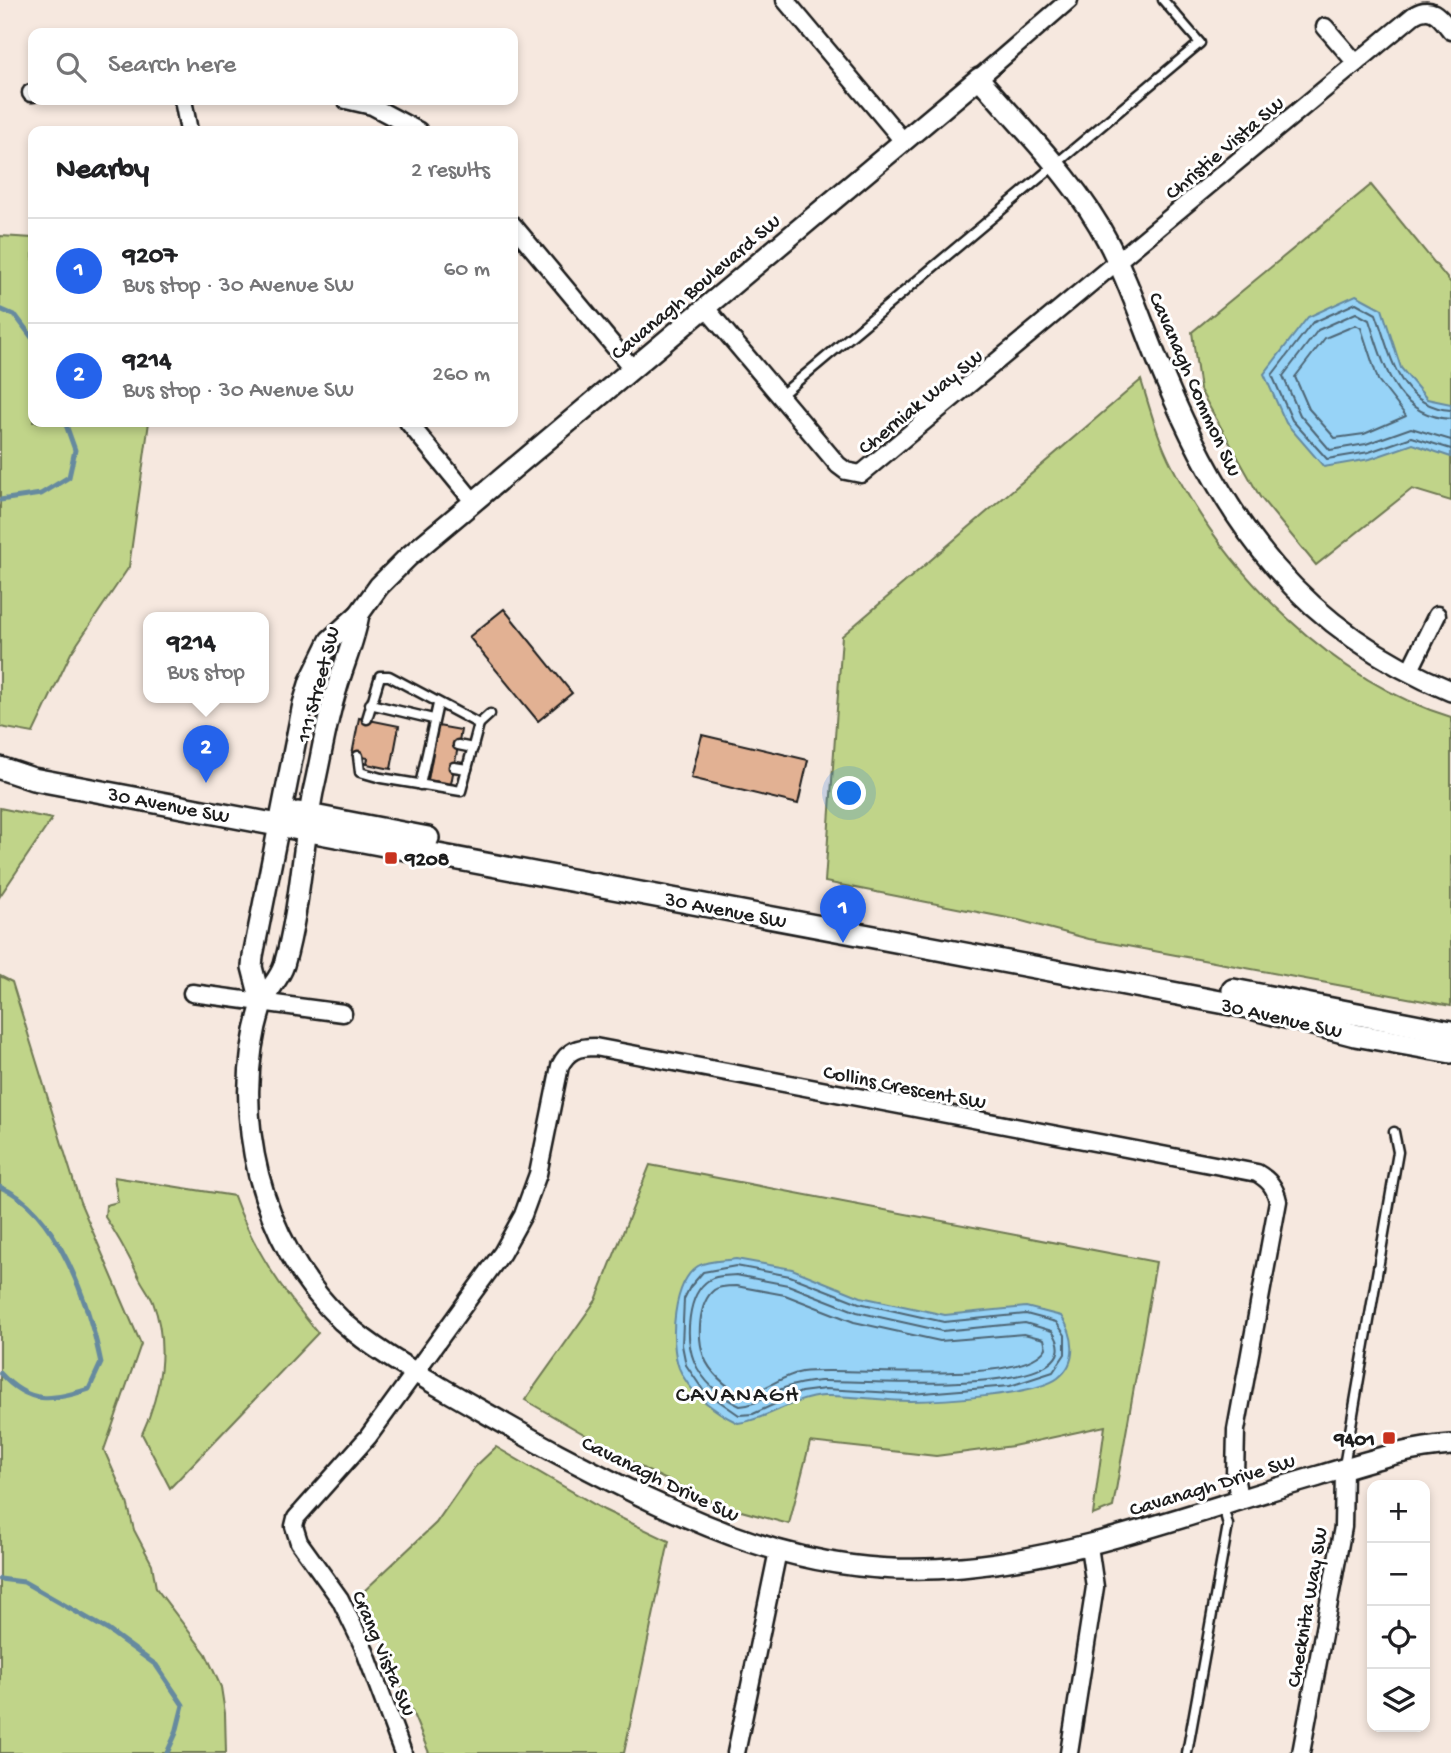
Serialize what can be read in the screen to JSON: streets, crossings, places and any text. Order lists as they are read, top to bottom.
{
  "streets": {
    "main road": ["30 Avenue SW"],
    "street": [
      "Christie Vista SW",
      "Cavanagh Boulevard SW",
      "Cavanagh Common SW",
      "Cherniak Way SW",
      "111 Street SW",
      "Collins Crescent SW",
      "Cavanagh Drive SW",
      "Checknita Way SW",
      "Crang Vista SW"
    ]
  },
  "crossings": [
    ["Christie Vista SW", "Cavanagh Common SW"],
    ["Christie Vista SW", "Cherniak Way SW"],
    ["Cavanagh Boulevard SW", "Cavanagh Common SW"],
    ["Cavanagh Boulevard SW", "Cherniak Way SW"],
    ["Cavanagh Boulevard SW", "111 Street SW"],
    ["Cavanagh Common SW", "Cherniak Way SW"],
    ["111 Street SW", "30 Avenue SW"],
    ["111 Street SW", "Cavanagh Drive SW"],
    ["30 Avenue SW", "Cavanagh Drive SW"],
    ["Collins Crescent SW", "Cavanagh Drive SW"],
    ["Collins Crescent SW", "Crang Vista SW"],
    ["Cavanagh Drive SW", "Checknita Way SW"],
    ["Cavanagh Drive SW", "Crang Vista SW"]
  ],
  "districts": ["CAVANAGH"],
  "places": {
    "transit": ["9208", "9401"]
  },
  "page": {
    "search": "Search here",
    "heading": ["Nearby", "2 results"],
    "list": [
      {
        "mark": "1",
        "name": "9207",
        "note": "Bus stop · 30 Avenue SW",
        "value": "60 m"
      },
      {
        "mark": "2",
        "name": "9214",
        "note": "Bus stop · 30 Avenue SW",
        "value": "260 m"
      }
    ],
    "popup": ["9214", "Bus stop"],
    "pins": ["2", "1"],
    "map_buttons": ["+", "−"]
  }
}
